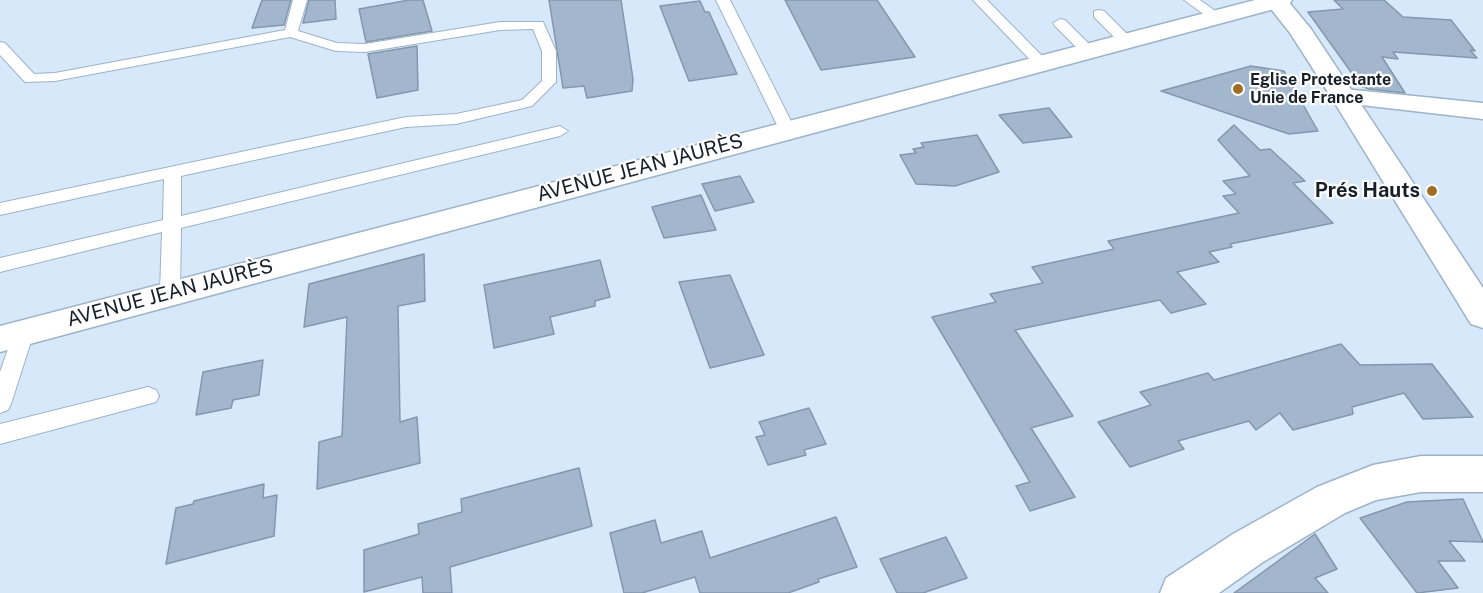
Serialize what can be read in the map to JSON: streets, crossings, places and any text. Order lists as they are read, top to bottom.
{
  "streets": {
    "street": ["AVENUE JEAN JAURÈS"]
  },
  "places": ["Eglise Protestante Unie de France", "Prés Hauts"]
}
